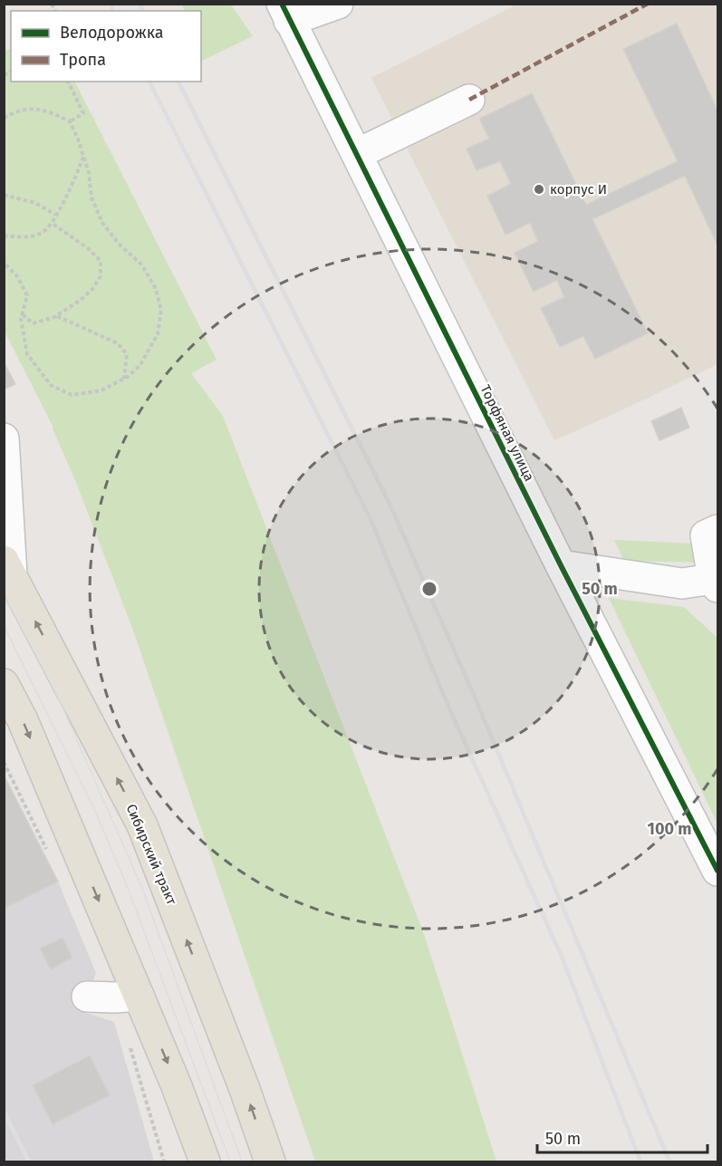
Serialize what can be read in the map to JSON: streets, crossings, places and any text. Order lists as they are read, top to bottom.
{
  "streets": {
    "main road": ["Сибирский тракт"],
    "street": ["Торфяная улица"]
  },
  "places": ["корпус И"],
  "legend": ["Велодорожка", "Тропа"],
  "scale_bar": "50 m",
  "rings": ["50 m", "100 m"]
}
